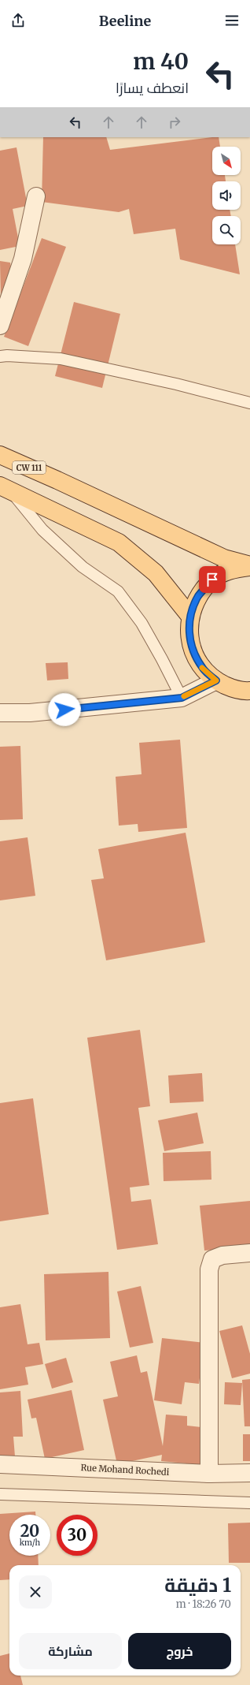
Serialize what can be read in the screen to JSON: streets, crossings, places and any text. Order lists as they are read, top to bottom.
{
  "streets": {
    "main road": ["CW 111"],
    "street": ["Rue Mohand Rochedi"]
  },
  "north": "bottom right",
  "page": {
    "header": "Beeline",
    "turn": ["40 m", "انعطف يسارًا"],
    "speed": "20 km/h",
    "limit": "30",
    "heading": ["1 دقيقة", "70 m · 18:26"],
    "buttons": ["خروج", "مشاركة"]
  }
}
